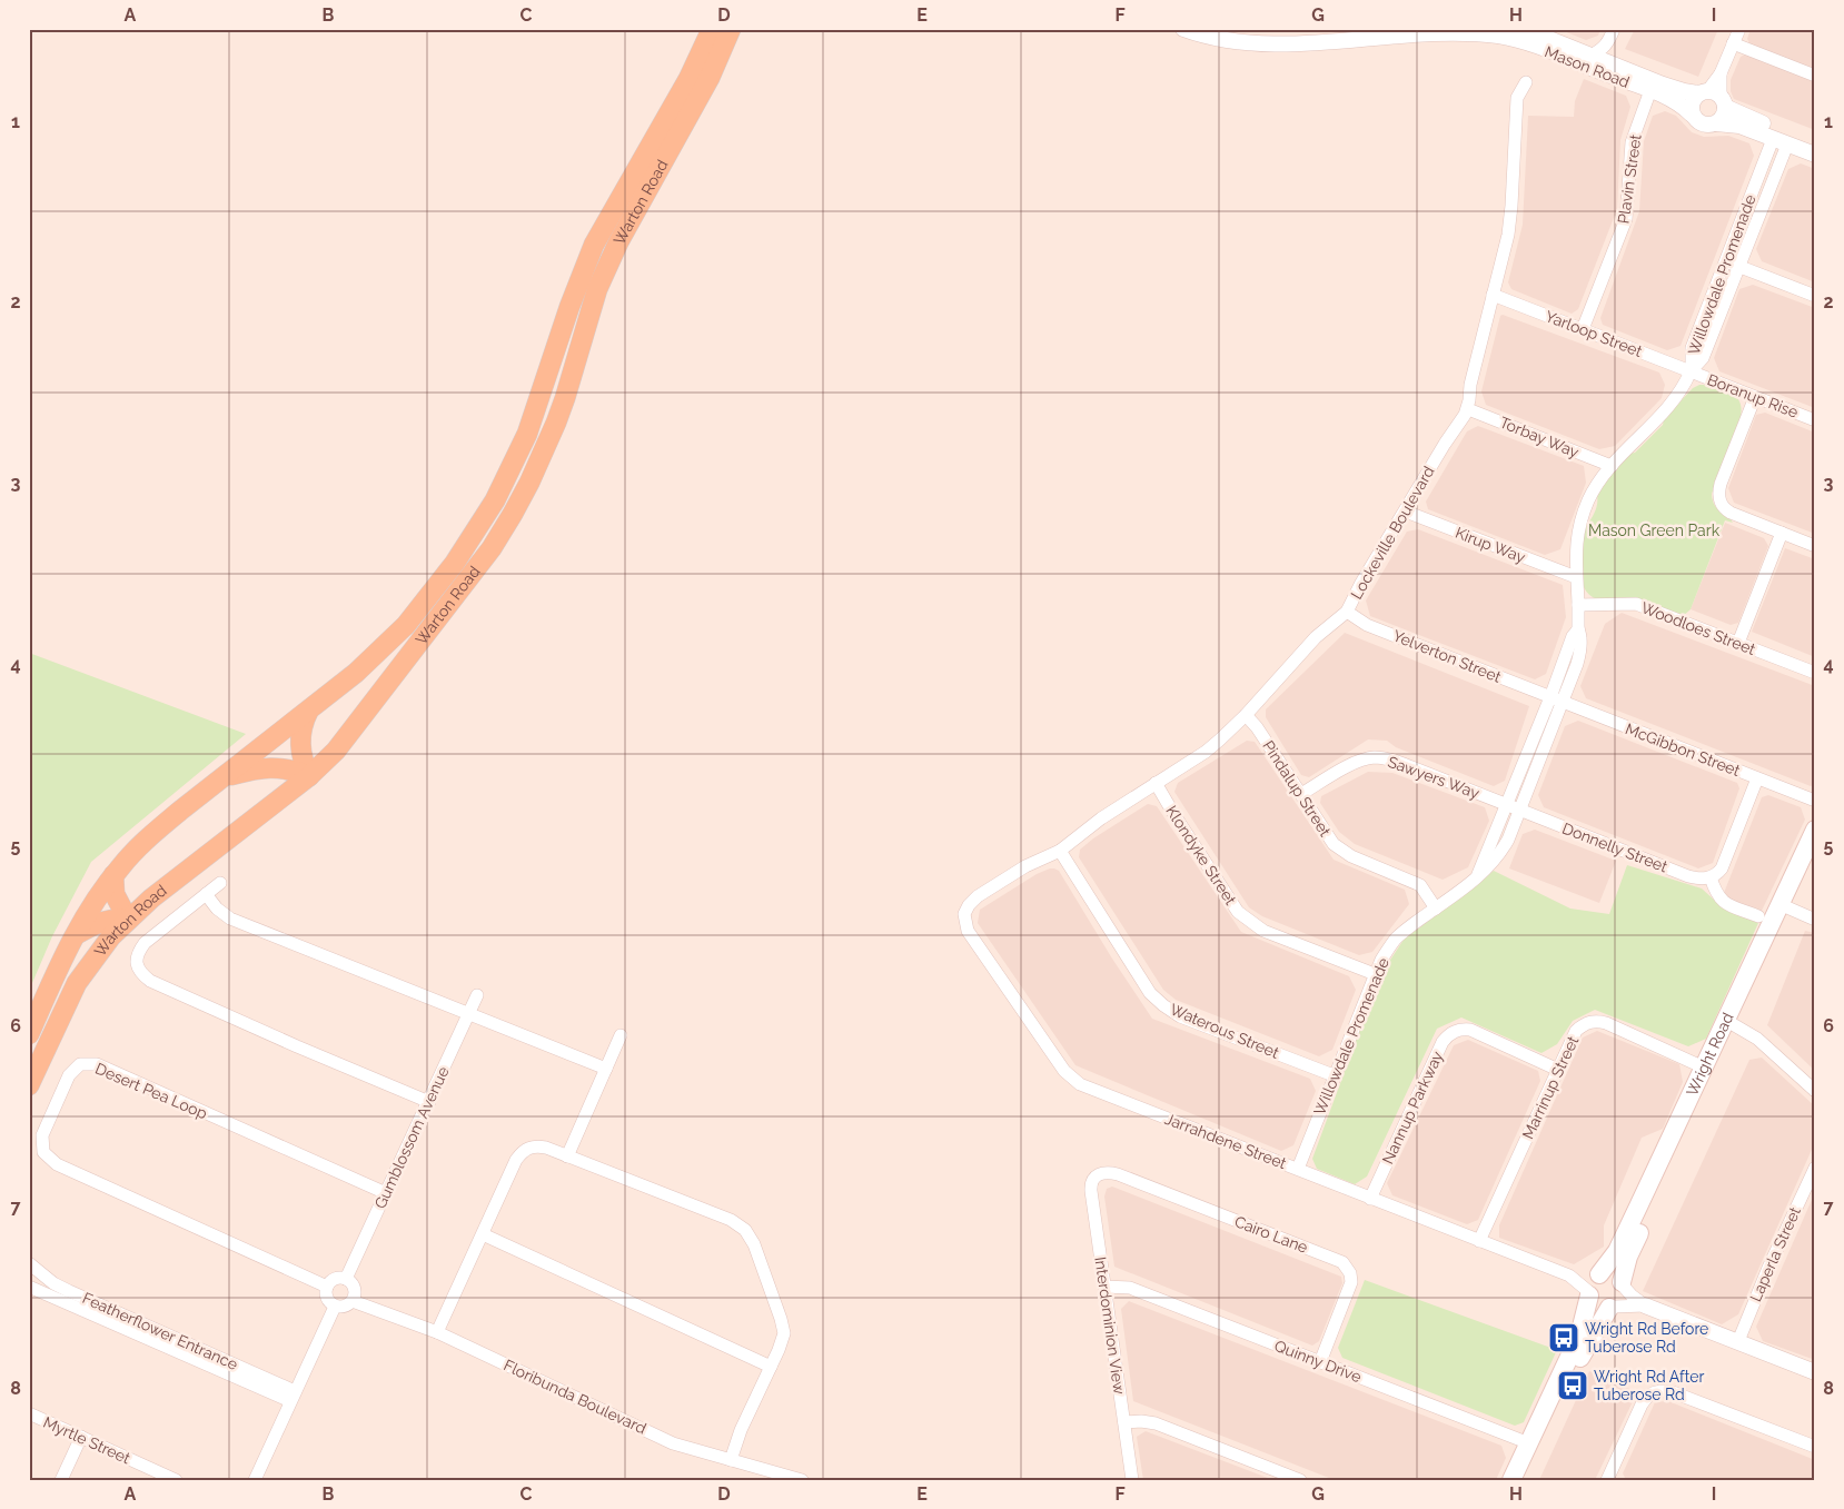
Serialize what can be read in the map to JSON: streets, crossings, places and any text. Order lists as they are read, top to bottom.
{
  "streets": {
    "main road": ["Warton Road", "Wright Road"],
    "street": [
      "Mason Road",
      "Plavin Street",
      "Willowdale Promenade",
      "Yarloop Street",
      "Boranup Rise",
      "Torbay Way",
      "Lockeville Boulevard",
      "Kirup Way",
      "Woodloes Street",
      "Yelverton Street",
      "McGibbon Street",
      "Sawyers Way",
      "Pindalup Street",
      "Donnelly Street",
      "Klondyke Street",
      "Waterous Street",
      "Marrinup Street",
      "Desert Pea Loop",
      "Nannup Parkway",
      "Gumblossom Avenue",
      "Jarrahdene Street",
      "Cairo Lane",
      "Laperla Street",
      "Interdominion View",
      "Featherflower Entrance",
      "Quinny Drive",
      "Floribunda Boulevard",
      "Myrtle Street"
    ]
  },
  "crossings": [
    ["Mason Road", "Plavin Street"],
    ["Plavin Street", "Yarloop Street"],
    ["Willowdale Promenade", "Yarloop Street"],
    ["Willowdale Promenade", "Boranup Rise"],
    ["Willowdale Promenade", "Torbay Way"],
    ["Willowdale Promenade", "Kirup Way"],
    ["Willowdale Promenade", "Woodloes Street"],
    ["Willowdale Promenade", "Yelverton Street"],
    ["Willowdale Promenade", "McGibbon Street"],
    ["Willowdale Promenade", "Sawyers Way"],
    ["Willowdale Promenade", "Pindalup Street"],
    ["Willowdale Promenade", "Donnelly Street"],
    ["Willowdale Promenade", "Klondyke Street"],
    ["Willowdale Promenade", "Waterous Street"],
    ["Willowdale Promenade", "Jarrahdene Street"],
    ["Yarloop Street", "Boranup Rise"],
    ["Yarloop Street", "Lockeville Boulevard"],
    ["Torbay Way", "Lockeville Boulevard"],
    ["Lockeville Boulevard", "Kirup Way"],
    ["Lockeville Boulevard", "Yelverton Street"],
    ["Lockeville Boulevard", "Pindalup Street"],
    ["Lockeville Boulevard", "Klondyke Street"],
    ["Lockeville Boulevard", "Waterous Street"],
    ["Lockeville Boulevard", "Jarrahdene Street"],
    ["Yelverton Street", "McGibbon Street"],
    ["Sawyers Way", "Pindalup Street"],
    ["Sawyers Way", "Donnelly Street"],
    ["Wright Road", "Marrinup Street"],
    ["Wright Road", "Jarrahdene Street"],
    ["Wright Road", "Quinny Drive"],
    ["Marrinup Street", "Nannup Parkway"],
    ["Marrinup Street", "Jarrahdene Street"],
    ["Desert Pea Loop", "Gumblossom Avenue"],
    ["Desert Pea Loop", "Floribunda Boulevard"],
    ["Nannup Parkway", "Jarrahdene Street"],
    ["Gumblossom Avenue", "Floribunda Boulevard"],
    ["Cairo Lane", "Interdominion View"],
    ["Cairo Lane", "Quinny Drive"],
    ["Interdominion View", "Quinny Drive"]
  ],
  "parks": ["Mason Green Park"],
  "places": {
    "bus stop": ["Wright Rd Before Tuberose Rd", "Wright Rd After Tuberose Rd"]
  },
  "grid": {
    "columns": [
      "A",
      "B",
      "C",
      "D",
      "E",
      "F",
      "G",
      "H",
      "I"
    ],
    "rows": [
      "1",
      "2",
      "3",
      "4",
      "5",
      "6",
      "7",
      "8"
    ]
  }
}
